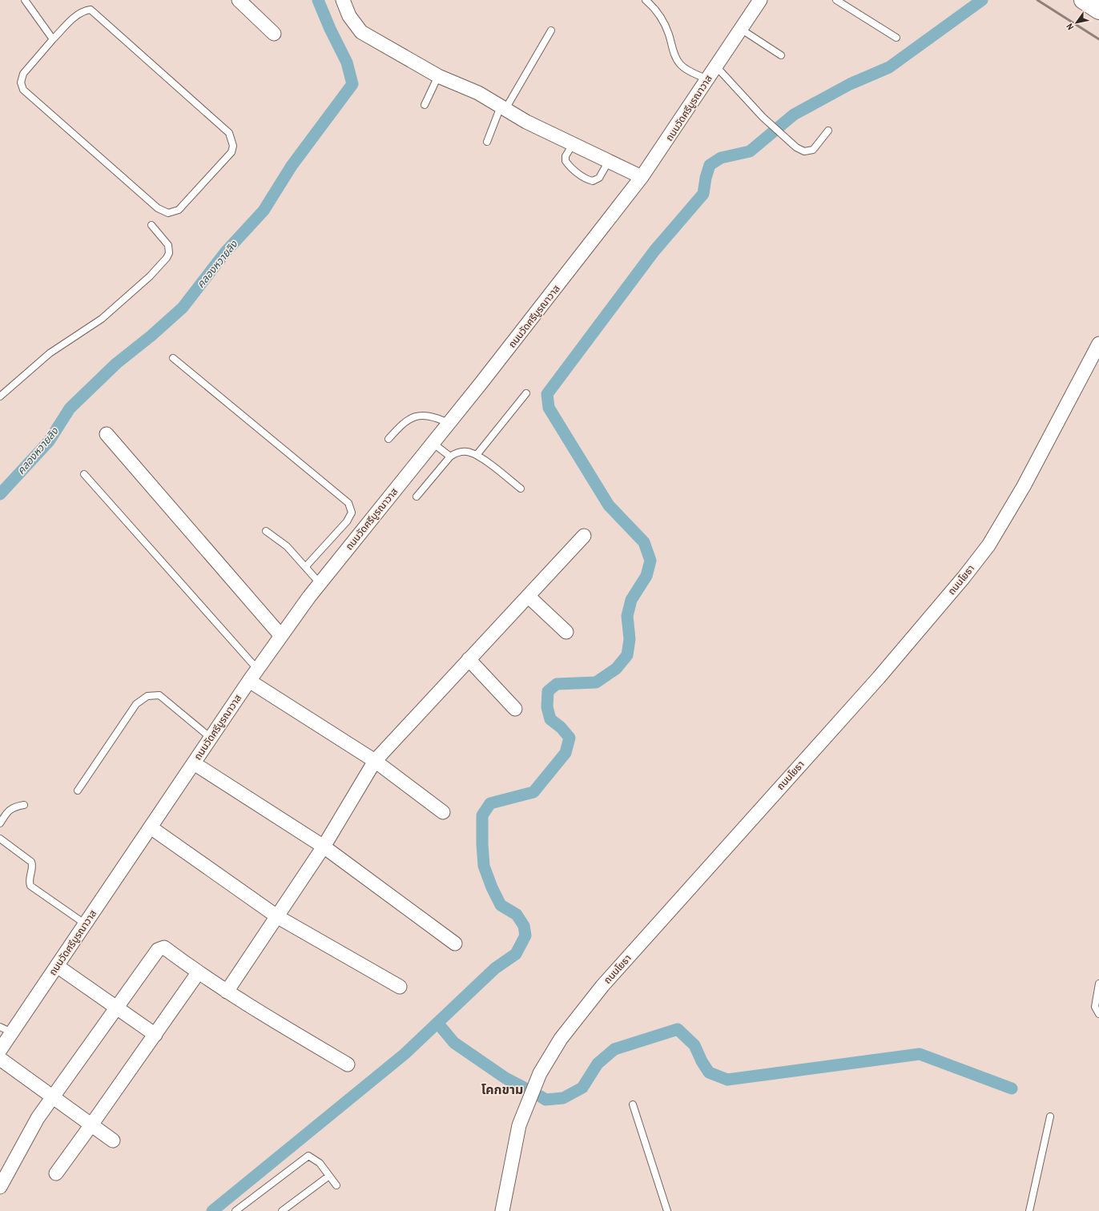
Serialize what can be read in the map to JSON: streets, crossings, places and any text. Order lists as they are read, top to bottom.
{
  "streets": {
    "street": ["ถนนวัดศรีบูรณาวาส", "ถนนโยธา"]
  },
  "districts": ["โคกขาม"],
  "water": ["คลองหวายลิง"],
  "north": "bottom left"
}
